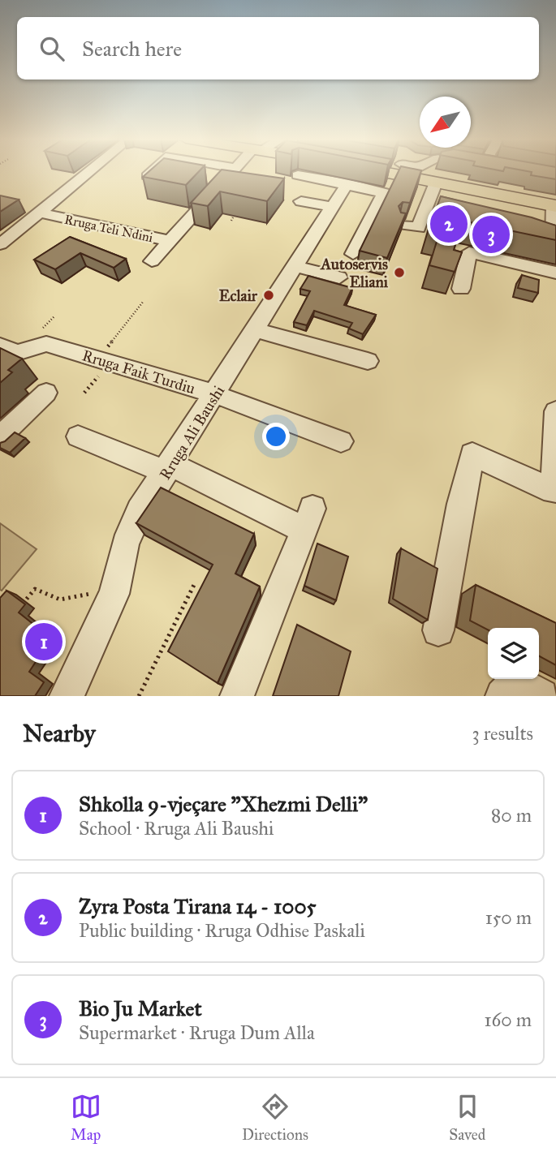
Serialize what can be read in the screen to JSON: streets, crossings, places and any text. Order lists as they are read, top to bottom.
{
  "streets": {
    "street": ["Rruga Teli Ndini", "Rruga Faik Turdiu", "Rruga Ali Baushi"]
  },
  "crossings": [
    ["Rruga Faik Turdiu", "Rruga Ali Baushi"]
  ],
  "places": ["Autoservis Eliani", "Eclair"],
  "north": "bottom left",
  "page": {
    "search": "Search here",
    "pins": ["2", "3", "1"],
    "heading": ["Nearby", "3 results"],
    "list": [
      {
        "mark": "1",
        "name": "Shkolla 9-vjeçare \"Xhezmi Delli\"",
        "note": "School · Rruga Ali Baushi",
        "value": "80 m"
      },
      {
        "mark": "2",
        "name": "Zyra Posta Tirana 14 - 1005",
        "note": "Public building · Rruga Odhise Paskali",
        "value": "150 m"
      },
      {
        "mark": "3",
        "name": "Bio Ju Market",
        "note": "Supermarket · Rruga Dum Alla",
        "value": "160 m"
      }
    ],
    "nav": ["Map", "Directions", "Saved"]
  }
}
